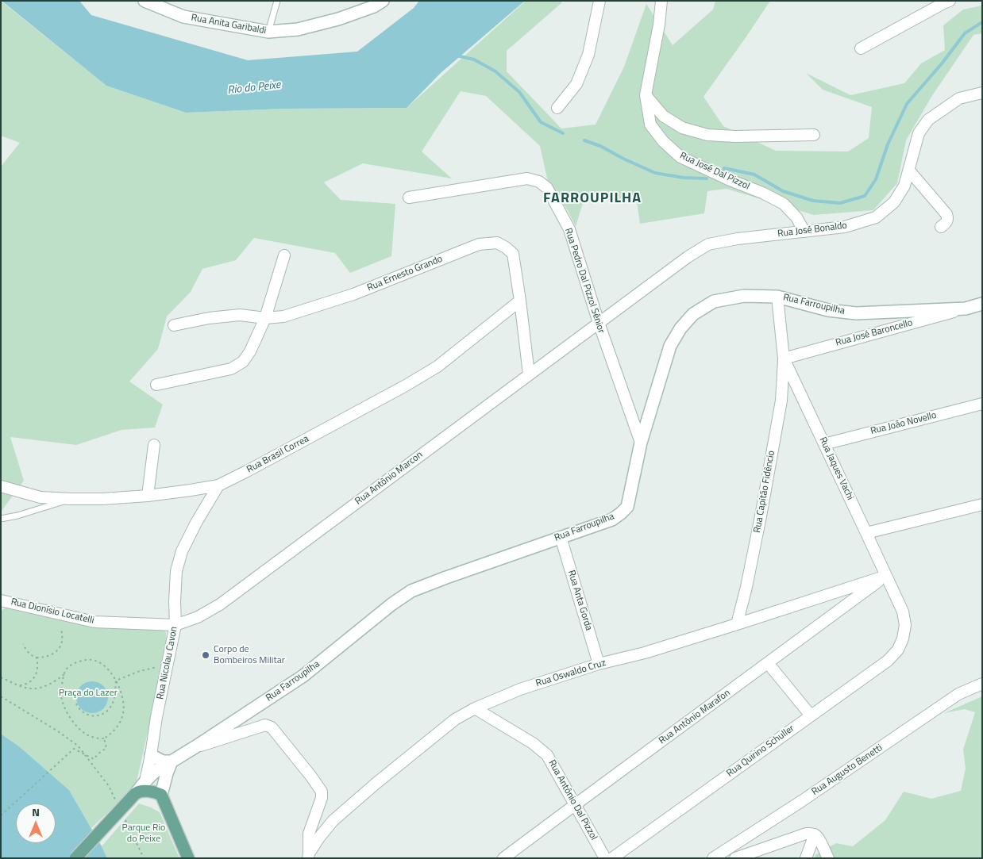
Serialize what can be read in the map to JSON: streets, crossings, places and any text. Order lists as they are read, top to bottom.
{
  "streets": {
    "main road": ["Rua Farroupilha", "Rua Nicolau Cavon"],
    "street": [
      "Rua Anita Garibaldi",
      "Rua José Dal Pizzol",
      "Rua José Bonaldo",
      "Rua Ernesto Grando",
      "Rua Pedro Dal Pizzol Sênior",
      "Rua José Baroncello",
      "Rua João Novello",
      "Rua Brasil Correa",
      "Rua Jaques Vachi",
      "Rua Antônio Marcon",
      "Rua Capitão Fidêncio",
      "Rua Anta Gorda",
      "Rua Dionísio Locatelli",
      "Rua Oswaldo Cruz",
      "Rua Antônio Marafon",
      "Rua Quirino Schuller",
      "Rua Augusto Benetti",
      "Rua Antônio Dal Pizzol"
    ]
  },
  "crossings": [
    ["Rua José Dal Pizzol", "Rua José Bonaldo"],
    ["Rua José Bonaldo", "Rua Pedro Dal Pizzol Sênior"],
    ["Rua José Bonaldo", "Rua Antônio Marcon"],
    ["Rua Ernesto Grando", "Rua Brasil Correa"],
    ["Rua Ernesto Grando", "Rua Antônio Marcon"],
    ["Rua Pedro Dal Pizzol Sênior", "Rua Farroupilha"],
    ["Rua Pedro Dal Pizzol Sênior", "Rua Antônio Marcon"],
    ["Rua Farroupilha", "Rua José Baroncello"],
    ["Rua Farroupilha", "Rua Jaques Vachi"],
    ["Rua Farroupilha", "Rua Anta Gorda"],
    ["Rua Farroupilha", "Rua Nicolau Cavon"],
    ["Rua José Baroncello", "Rua Jaques Vachi"],
    ["Rua José Baroncello", "Rua Capitão Fidêncio"],
    ["Rua João Novello", "Rua Jaques Vachi"],
    ["Rua Brasil Correa", "Rua Nicolau Cavon"],
    ["Rua Jaques Vachi", "Rua Capitão Fidêncio"],
    ["Rua Jaques Vachi", "Rua Oswaldo Cruz"],
    ["Rua Jaques Vachi", "Rua Antônio Marafon"],
    ["Rua Jaques Vachi", "Rua Quirino Schuller"],
    ["Rua Antônio Marcon", "Rua Dionísio Locatelli"],
    ["Rua Antônio Marcon", "Rua Nicolau Cavon"],
    ["Rua Capitão Fidêncio", "Rua Oswaldo Cruz"],
    ["Rua Anta Gorda", "Rua Oswaldo Cruz"],
    ["Rua Dionísio Locatelli", "Rua Nicolau Cavon"],
    ["Rua Oswaldo Cruz", "Rua Antônio Marafon"],
    ["Rua Oswaldo Cruz", "Rua Antônio Dal Pizzol"],
    ["Rua Antônio Marafon", "Rua Antônio Dal Pizzol"]
  ],
  "districts": ["FARROUPILHA"],
  "water": ["Rio do Peixe"],
  "parks": ["Praça do Lazer", "Parque Rio do Peixe"],
  "places": ["Corpo de Bombeiros Militar"],
  "north": "top"
}
